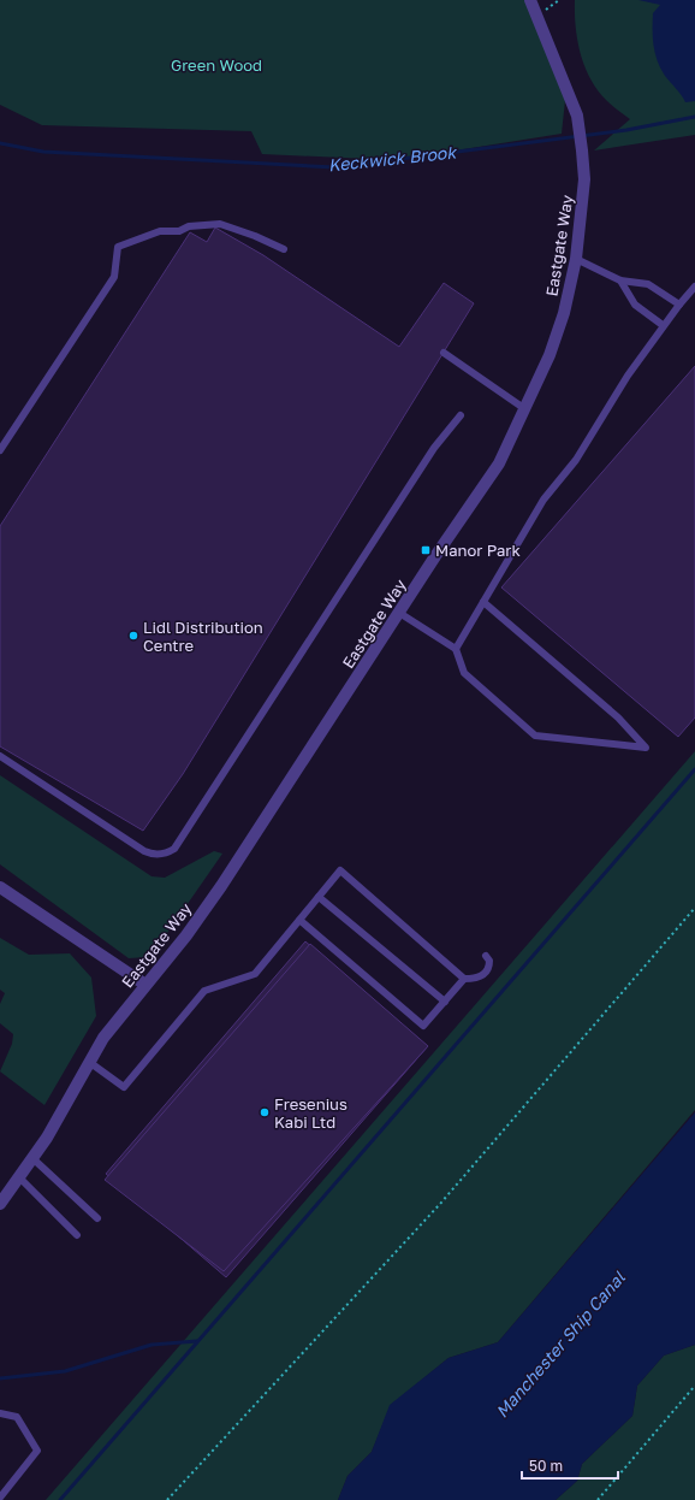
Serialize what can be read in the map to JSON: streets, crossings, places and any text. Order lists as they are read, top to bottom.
{
  "streets": {
    "street": ["Eastgate Way"]
  },
  "water": ["Keckwick Brook", "Manchester Ship Canal"],
  "parks": ["Green Wood"],
  "places": {
    "transit": ["Manor Park"],
    "other": ["Lidl Distribution Centre", "Fresenius Kabi Ltd"]
  },
  "scale_bar": "50 m"
}
